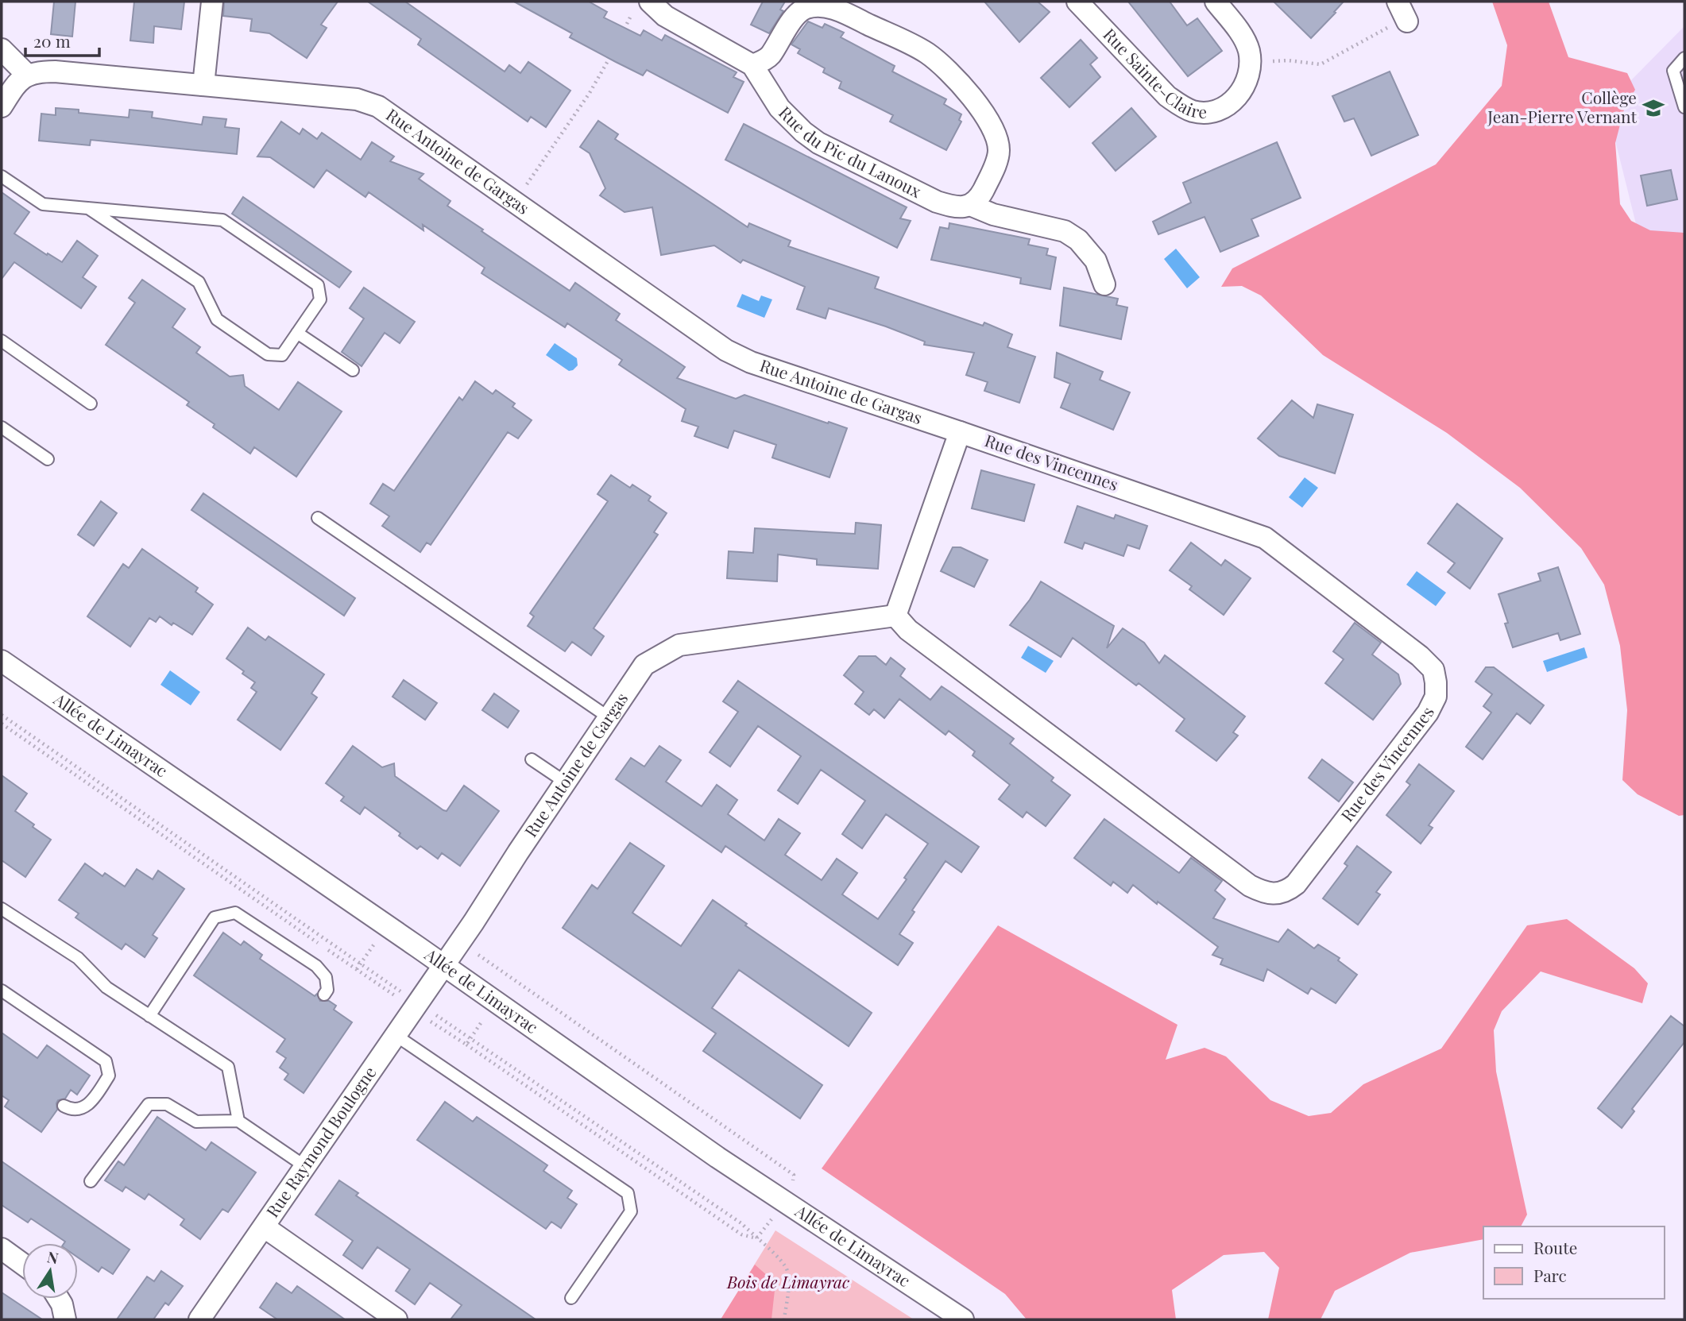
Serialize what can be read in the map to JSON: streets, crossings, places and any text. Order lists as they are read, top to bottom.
{
  "streets": {
    "street": [
      "Rue Sainte-Claire",
      "Rue du Pic du Lanoux",
      "Rue Antoine de Gargas",
      "Rue des Vincennes",
      "Allée de Limayrac",
      "Rue Raymond Boulogne"
    ]
  },
  "crossings": [
    ["Rue Antoine de Gargas", "Rue des Vincennes"],
    ["Rue Antoine de Gargas", "Allée de Limayrac"],
    ["Rue Antoine de Gargas", "Rue Raymond Boulogne"],
    ["Allée de Limayrac", "Rue Raymond Boulogne"]
  ],
  "parks": ["Bois de Limayrac"],
  "places": {
    "school or university": ["Collège Jean-Pierre Vernant"]
  },
  "legend": ["Route", "Parc"],
  "scale_bar": "20 m",
  "north": "top"
}
